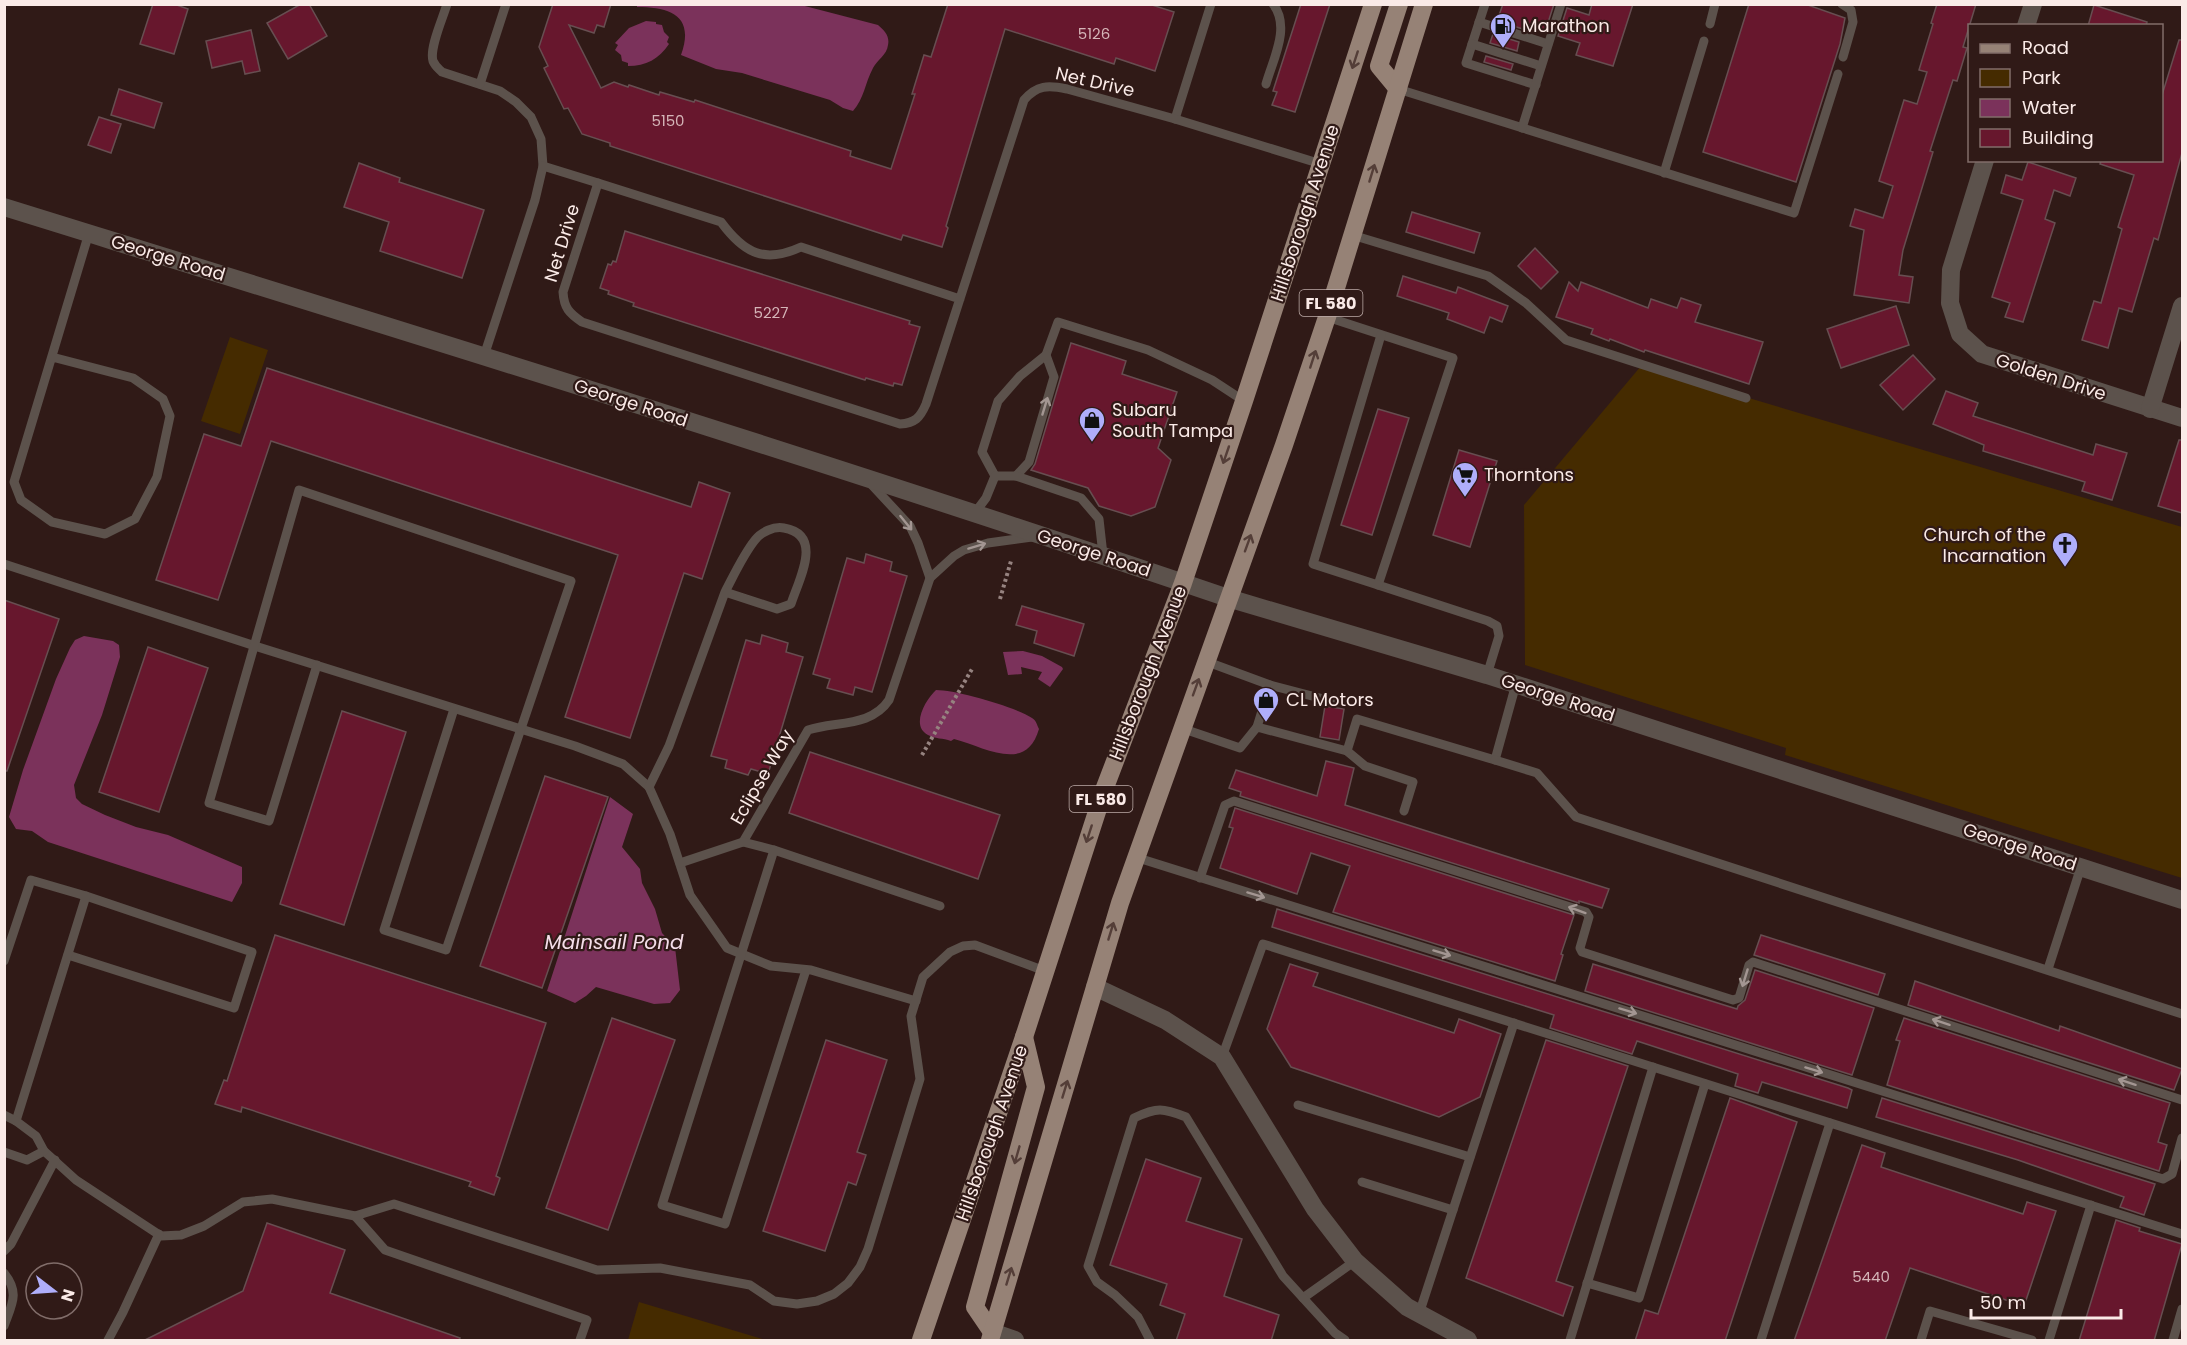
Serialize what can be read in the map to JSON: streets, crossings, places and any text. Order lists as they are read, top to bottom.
{
  "streets": {
    "main road": ["Hillsborough Avenue", "FL 580"],
    "street": ["George Road", "Golden Drive"],
    "lane": ["Net Drive", "Eclipse Way"]
  },
  "crossings": [
    ["Net Drive", "Hillsborough Avenue"],
    ["Hillsborough Avenue", "George Road"],
    ["George Road", "FL 580"]
  ],
  "water": ["Mainsail Pond"],
  "places": {
    "fuel station": ["Marathon"],
    "shop": ["Subaru South Tampa", "CL Motors"],
    "supermarket": ["Thorntons"],
    "church": ["Church of the Incarnation"]
  },
  "house_numbers": [
    "5126",
    "5150",
    "5227",
    "5440"
  ],
  "legend": [
    "Road",
    "Park",
    "Water",
    "Building"
  ],
  "scale_bar": "50 m",
  "north": "right"
}
